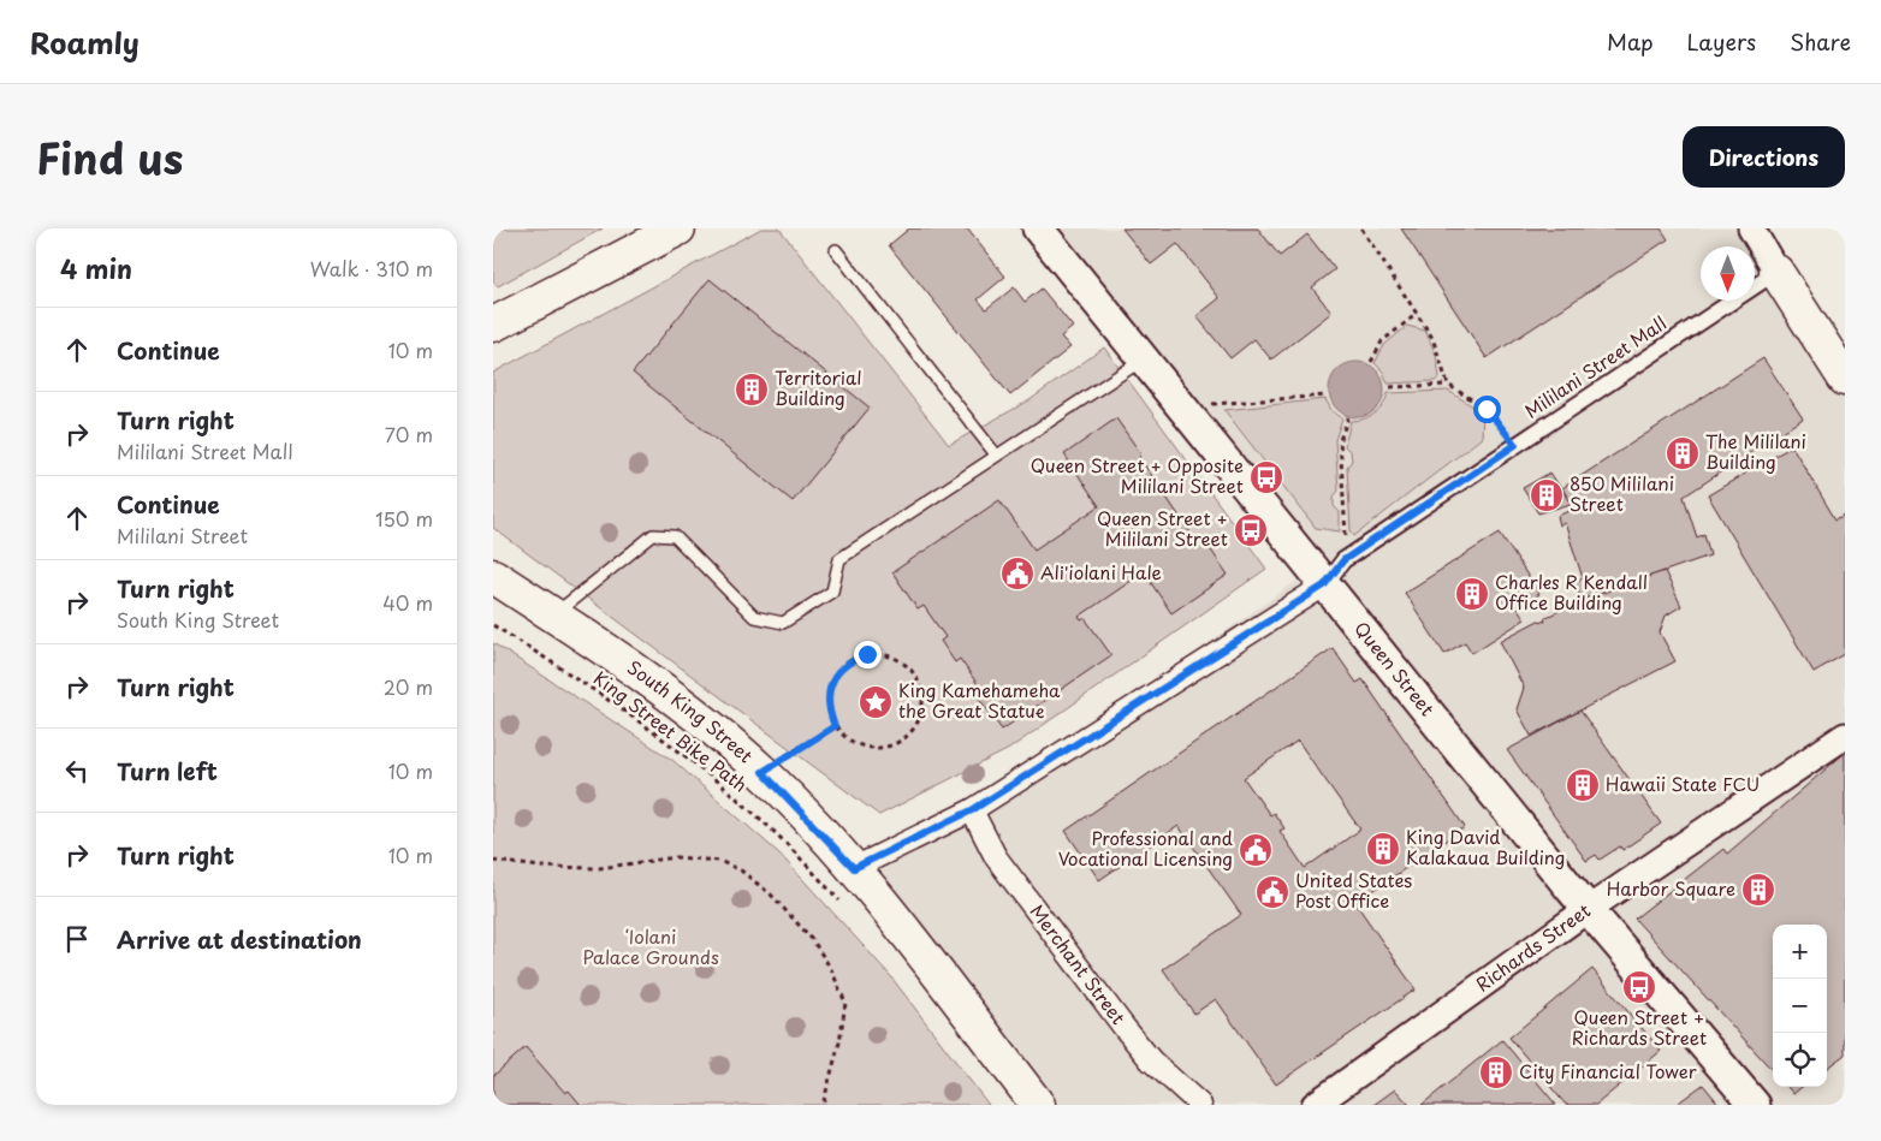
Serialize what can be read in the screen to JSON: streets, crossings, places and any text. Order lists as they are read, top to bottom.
{
  "streets": {
    "main road": ["Queen Street", "South King Street"],
    "street": ["Mililani Street Mall", "Richards Street", "Merchant Street"],
    "path": ["King Street Bike Path"]
  },
  "crossings": [
    ["Mililani Street Mall", "Queen Street"],
    ["Queen Street", "Richards Street"]
  ],
  "parks": ["ʻIolani Palace Grounds"],
  "places": {
    "building": [
      "Territorial Building",
      "The Mililani Building",
      "850 Mililani Street",
      "Charles R Kendall Office Building",
      "Hawaii State FCU",
      "King David Kalakaua Building",
      "Harbor Square",
      "City Financial Tower"
    ],
    "bus stop": ["Queen Street + Opposite Mililani Street", "Queen Street + Mililani Street", "Queen Street + Richards Street"],
    "public building": ["Ali'iolani Hale", "Professional and Vocational Licensing", "United States Post Office"],
    "place": ["King Kamehameha the Great Statue"]
  },
  "north": "bottom",
  "page": {
    "header": "Roamly",
    "nav": ["Map", "Layers", "Share"],
    "title": "Find us",
    "buttons": "Directions",
    "heading": ["4 min", "Walk · 310 m"],
    "list": [
      ["Continue", "10 m"],
      ["Turn right", "Mililani Street Mall", "70 m"],
      ["Continue", "Mililani Street", "150 m"],
      ["Turn right", "South King Street", "40 m"],
      ["Turn right", "20 m"],
      ["Turn left", "10 m"],
      ["Turn right", "10 m"],
      "Arrive at destination"
    ],
    "map_buttons": ["+", "−"]
  }
}
